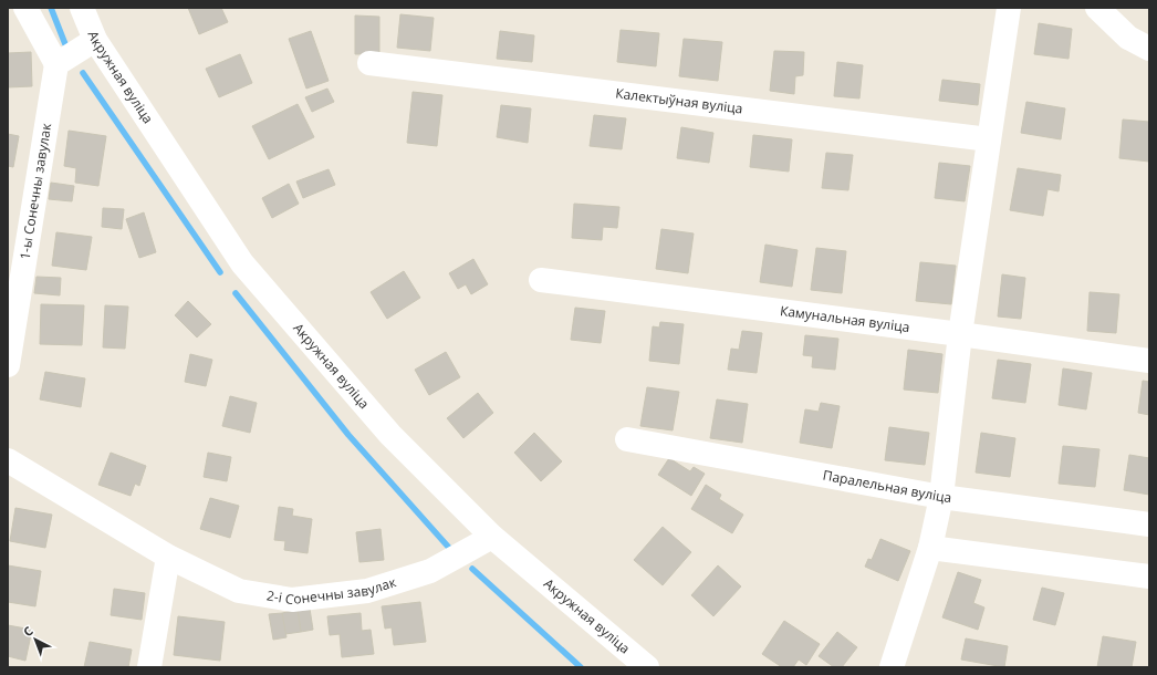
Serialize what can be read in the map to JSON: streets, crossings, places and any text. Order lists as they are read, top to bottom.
{
  "streets": {
    "street": [
      "Акружная вуліца",
      "Калектыўная вуліца",
      "1-ы Сонечны завулак",
      "Камунальная вуліца",
      "Паралельная вуліца",
      "2-і Сонечны завулак"
    ]
  },
  "crossings": [
    ["Акружная вуліца", "2-і Сонечны завулак"]
  ],
  "north": "top left"
}
